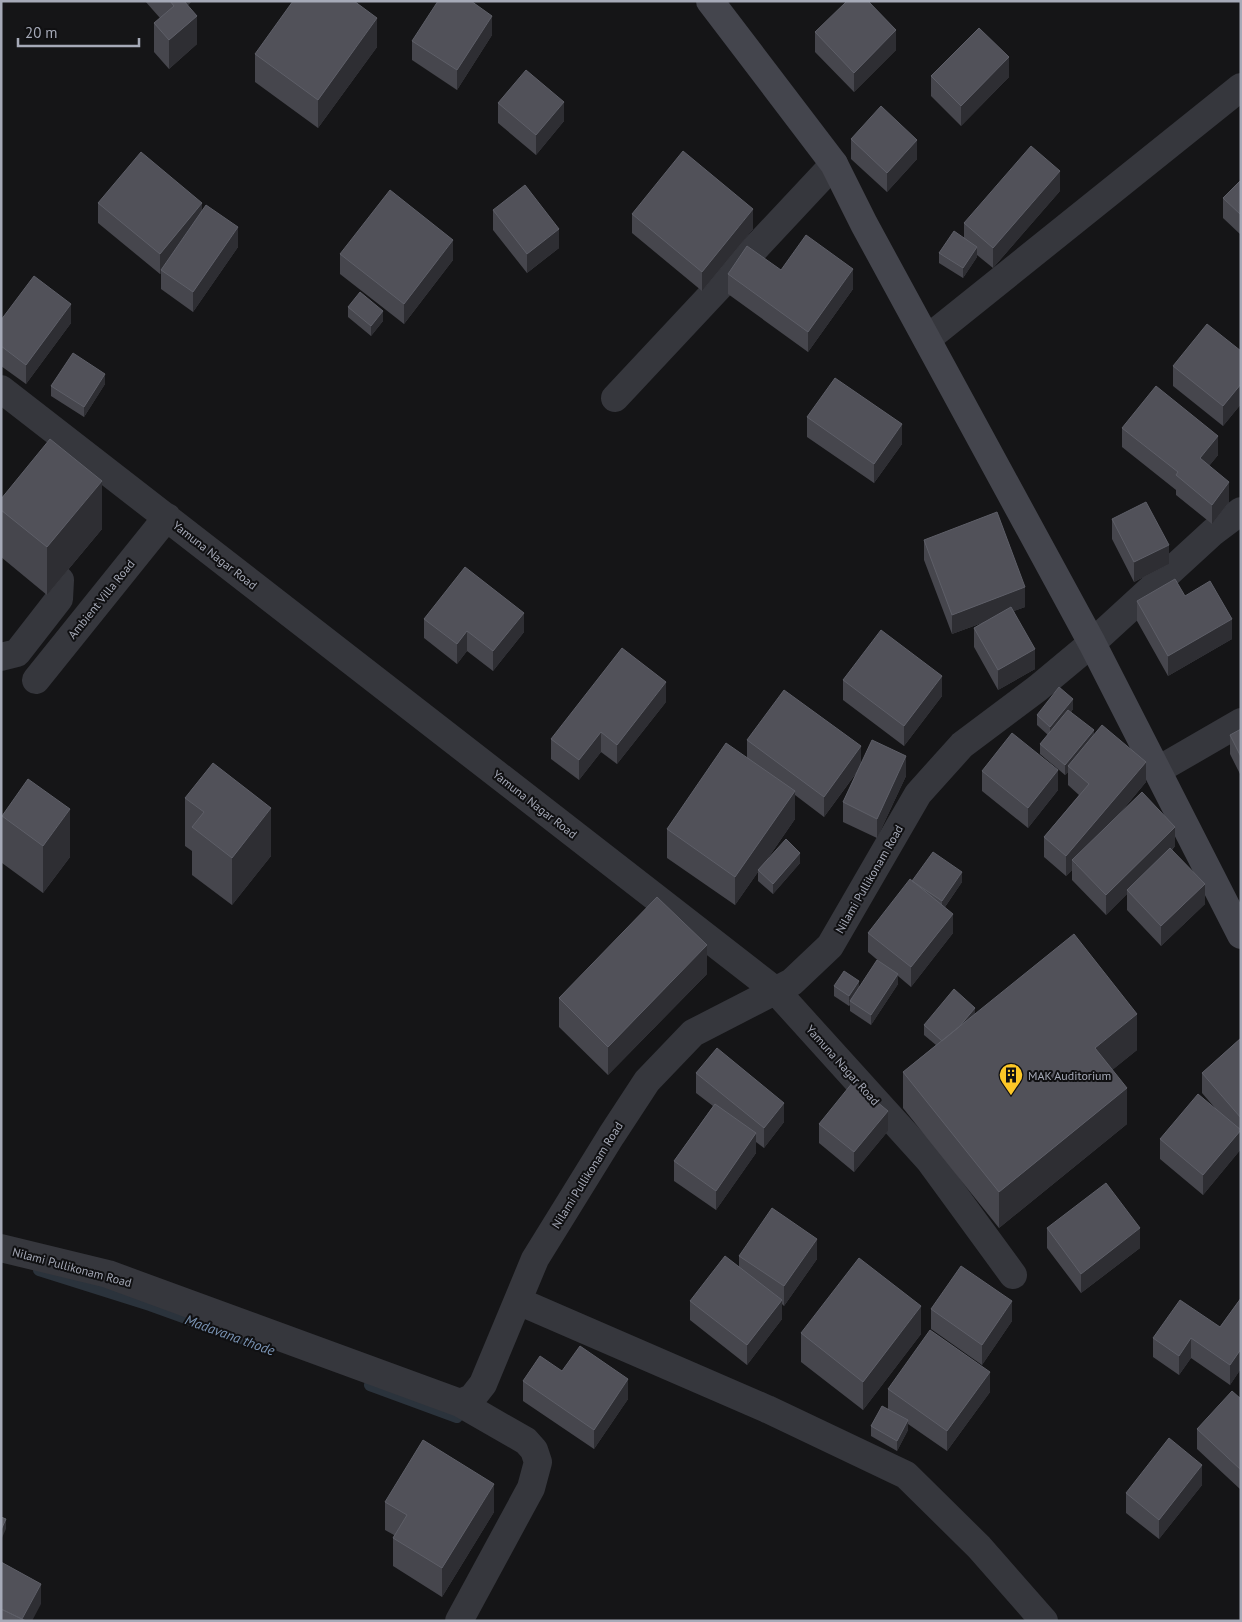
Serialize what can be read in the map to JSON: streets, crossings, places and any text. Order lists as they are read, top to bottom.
{
  "streets": {
    "street": ["Yamuna Nagar Road", "Ambient Villa Road", "Nilami Pullikonam Road"]
  },
  "crossings": [
    ["Yamuna Nagar Road", "Ambient Villa Road"],
    ["Yamuna Nagar Road", "Nilami Pullikonam Road"]
  ],
  "water": ["Madavana thode"],
  "places": {
    "building": ["MAK Auditorium"]
  },
  "scale_bar": "20 m"
}
